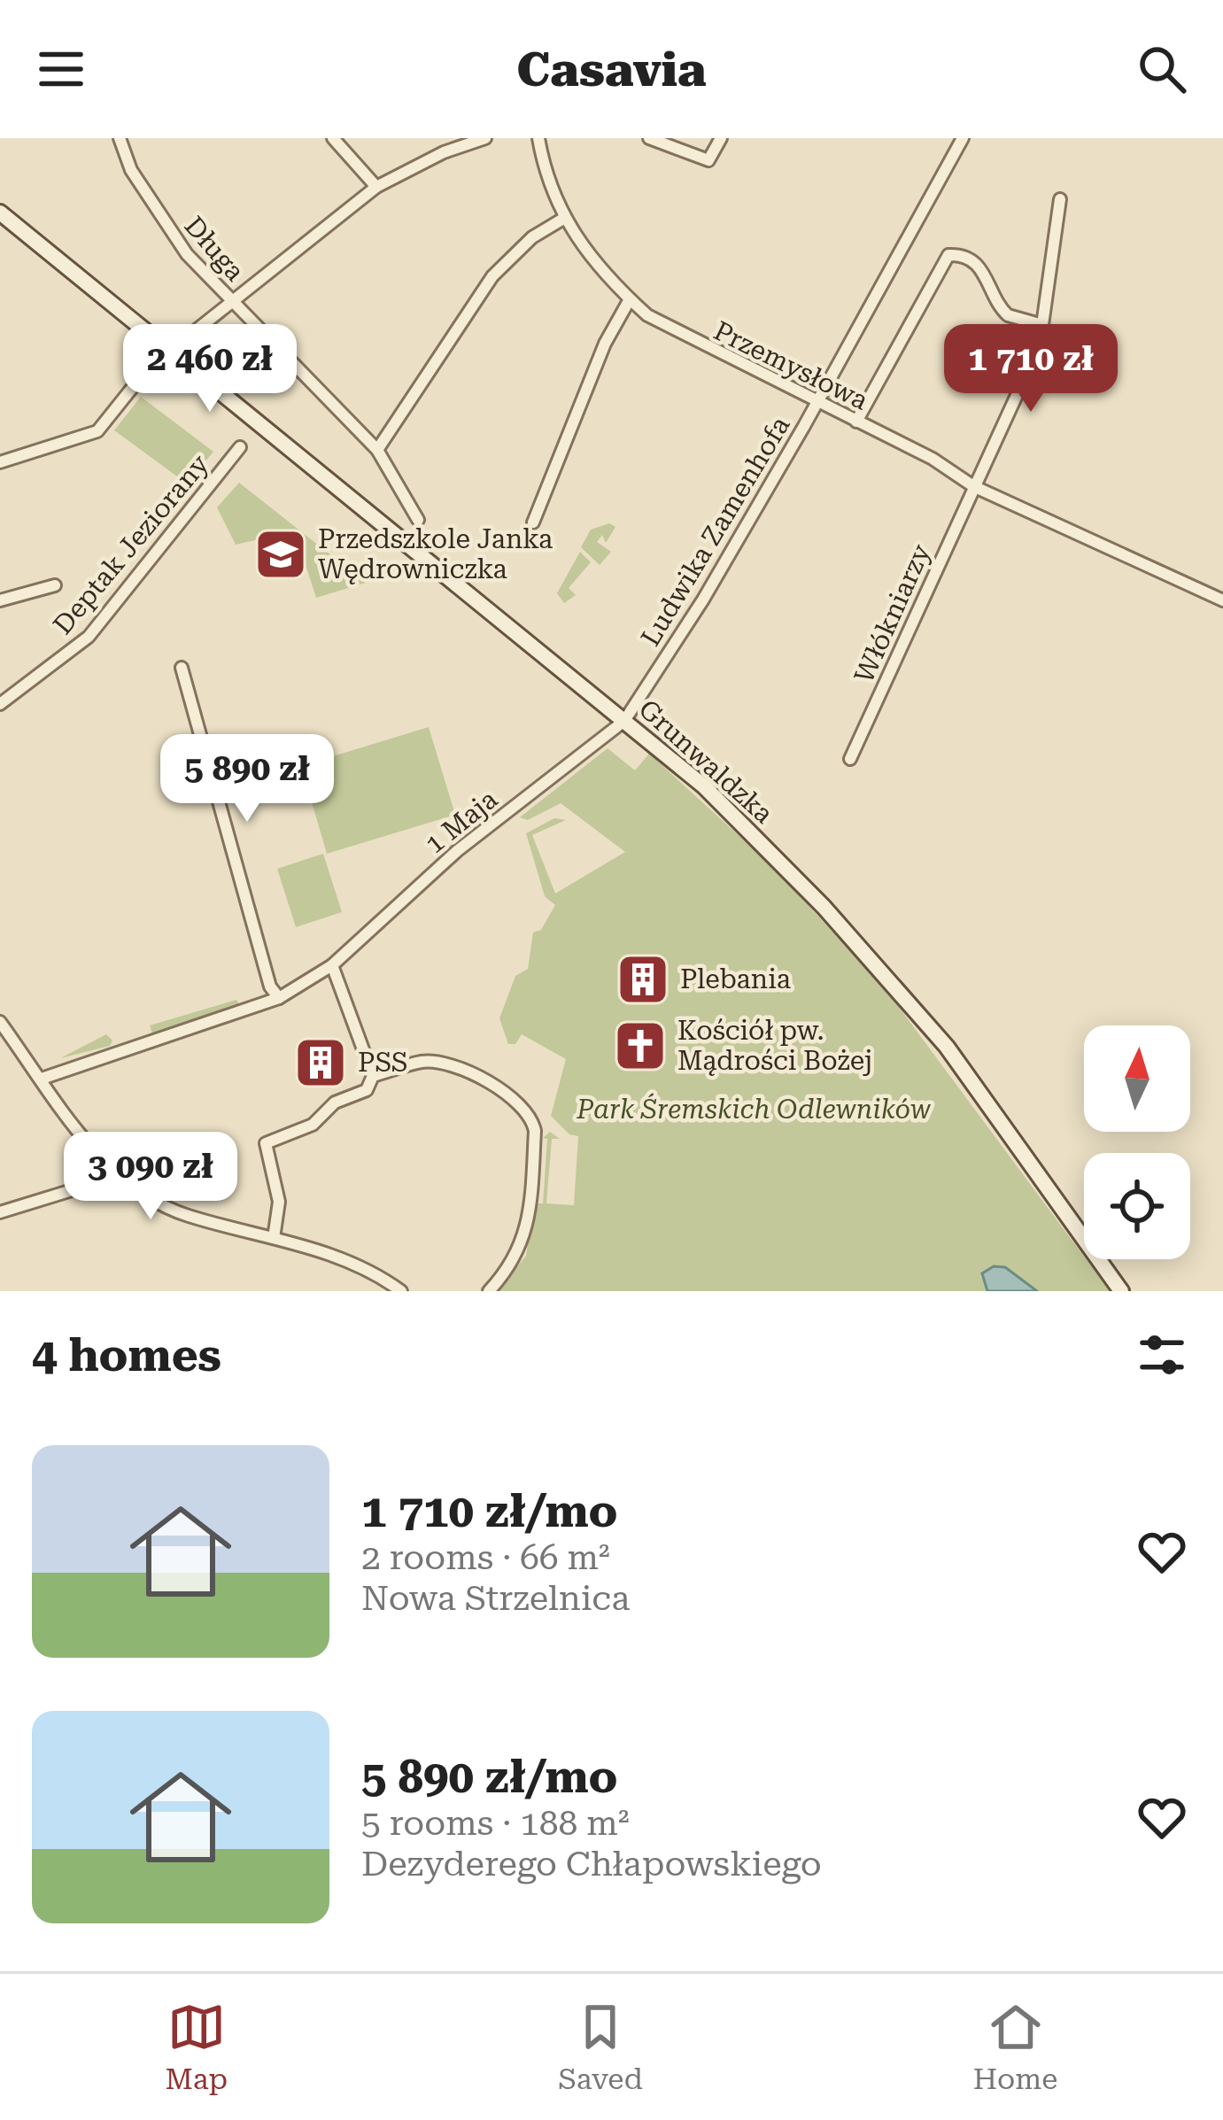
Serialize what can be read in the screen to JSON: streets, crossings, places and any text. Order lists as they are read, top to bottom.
{
  "streets": {
    "main road": ["Grunwaldzka"],
    "street": [
      "Długa",
      "Przemysłowa",
      "Ludwika Zamenhofa",
      "Deptak Jeziorany",
      "Włókniarzy",
      "1 Maja"
    ]
  },
  "crossings": [
    ["Przemysłowa", "Ludwika Zamenhofa"],
    ["Przemysłowa", "Włókniarzy"],
    ["Ludwika Zamenhofa", "Grunwaldzka"],
    ["Ludwika Zamenhofa", "1 Maja"],
    ["Grunwaldzka", "1 Maja"]
  ],
  "parks": ["Park Śremskich Odlewników"],
  "places": {
    "school or university": ["Przedszkole Janka Wędrowniczka"],
    "building": ["Plebania", "PSS"],
    "church": ["Kościół pw. Mądrości Bożej"]
  },
  "north": "top",
  "page": {
    "header": "Casavia",
    "price": [
      "2 460 zł",
      "1 710 zł",
      "5 890 zł",
      "3 090 zł"
    ],
    "heading": "4 homes",
    "list": [
      {
        "name": "1 710 zł/mo",
        "note": "2 rooms · 66 m² · Nowa Strzelnica"
      },
      {
        "name": "5 890 zł/mo",
        "note": "5 rooms · 188 m² · Dezyderego Chłapowskiego"
      }
    ],
    "tabs": ["Map", "Saved", "Home"]
  }
}
